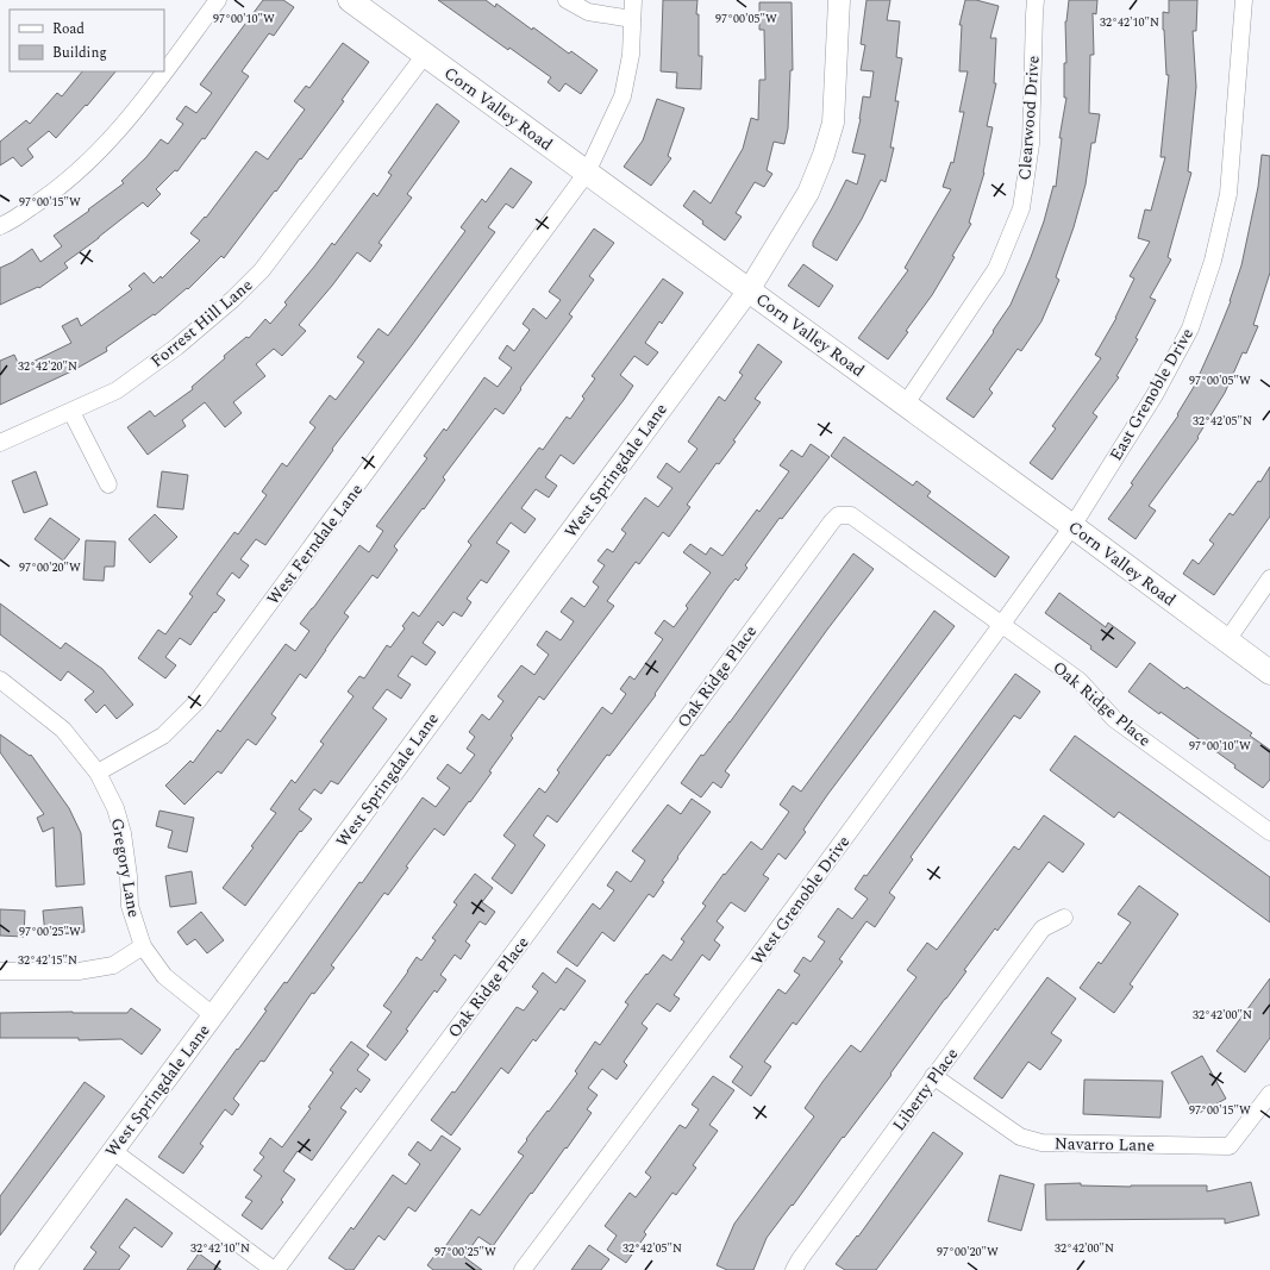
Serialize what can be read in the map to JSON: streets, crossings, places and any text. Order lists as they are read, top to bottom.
{
  "streets": {
    "main road": ["Corn Valley Road"],
    "street": [
      "Clearwood Drive",
      "Forrest Hill Lane",
      "East Grenoble Drive",
      "West Springdale Lane",
      "West Ferndale Lane",
      "Oak Ridge Place",
      "Gregory Lane",
      "West Grenoble Drive",
      "Liberty Place",
      "Navarro Lane"
    ]
  },
  "crossings": [
    ["Corn Valley Road", "Clearwood Drive"],
    ["Corn Valley Road", "Forrest Hill Lane"],
    ["Corn Valley Road", "East Grenoble Drive"],
    ["Corn Valley Road", "West Springdale Lane"],
    ["Corn Valley Road", "West Ferndale Lane"],
    ["Corn Valley Road", "West Grenoble Drive"],
    ["East Grenoble Drive", "West Grenoble Drive"],
    ["West Springdale Lane", "Gregory Lane"],
    ["West Ferndale Lane", "Gregory Lane"],
    ["Oak Ridge Place", "West Grenoble Drive"],
    ["Liberty Place", "Navarro Lane"]
  ],
  "legend": ["Road", "Building"],
  "coordinates": [
    "97°00'10\"W",
    "97°00'05\"W",
    "32°42'10\"N",
    "97°00'15\"W",
    "32°42'20\"N",
    "32°42'05\"N",
    "97°00'20\"W",
    "97°00'25\"W",
    "32°42'15\"N",
    "32°42'00\"N"
  ]
}
